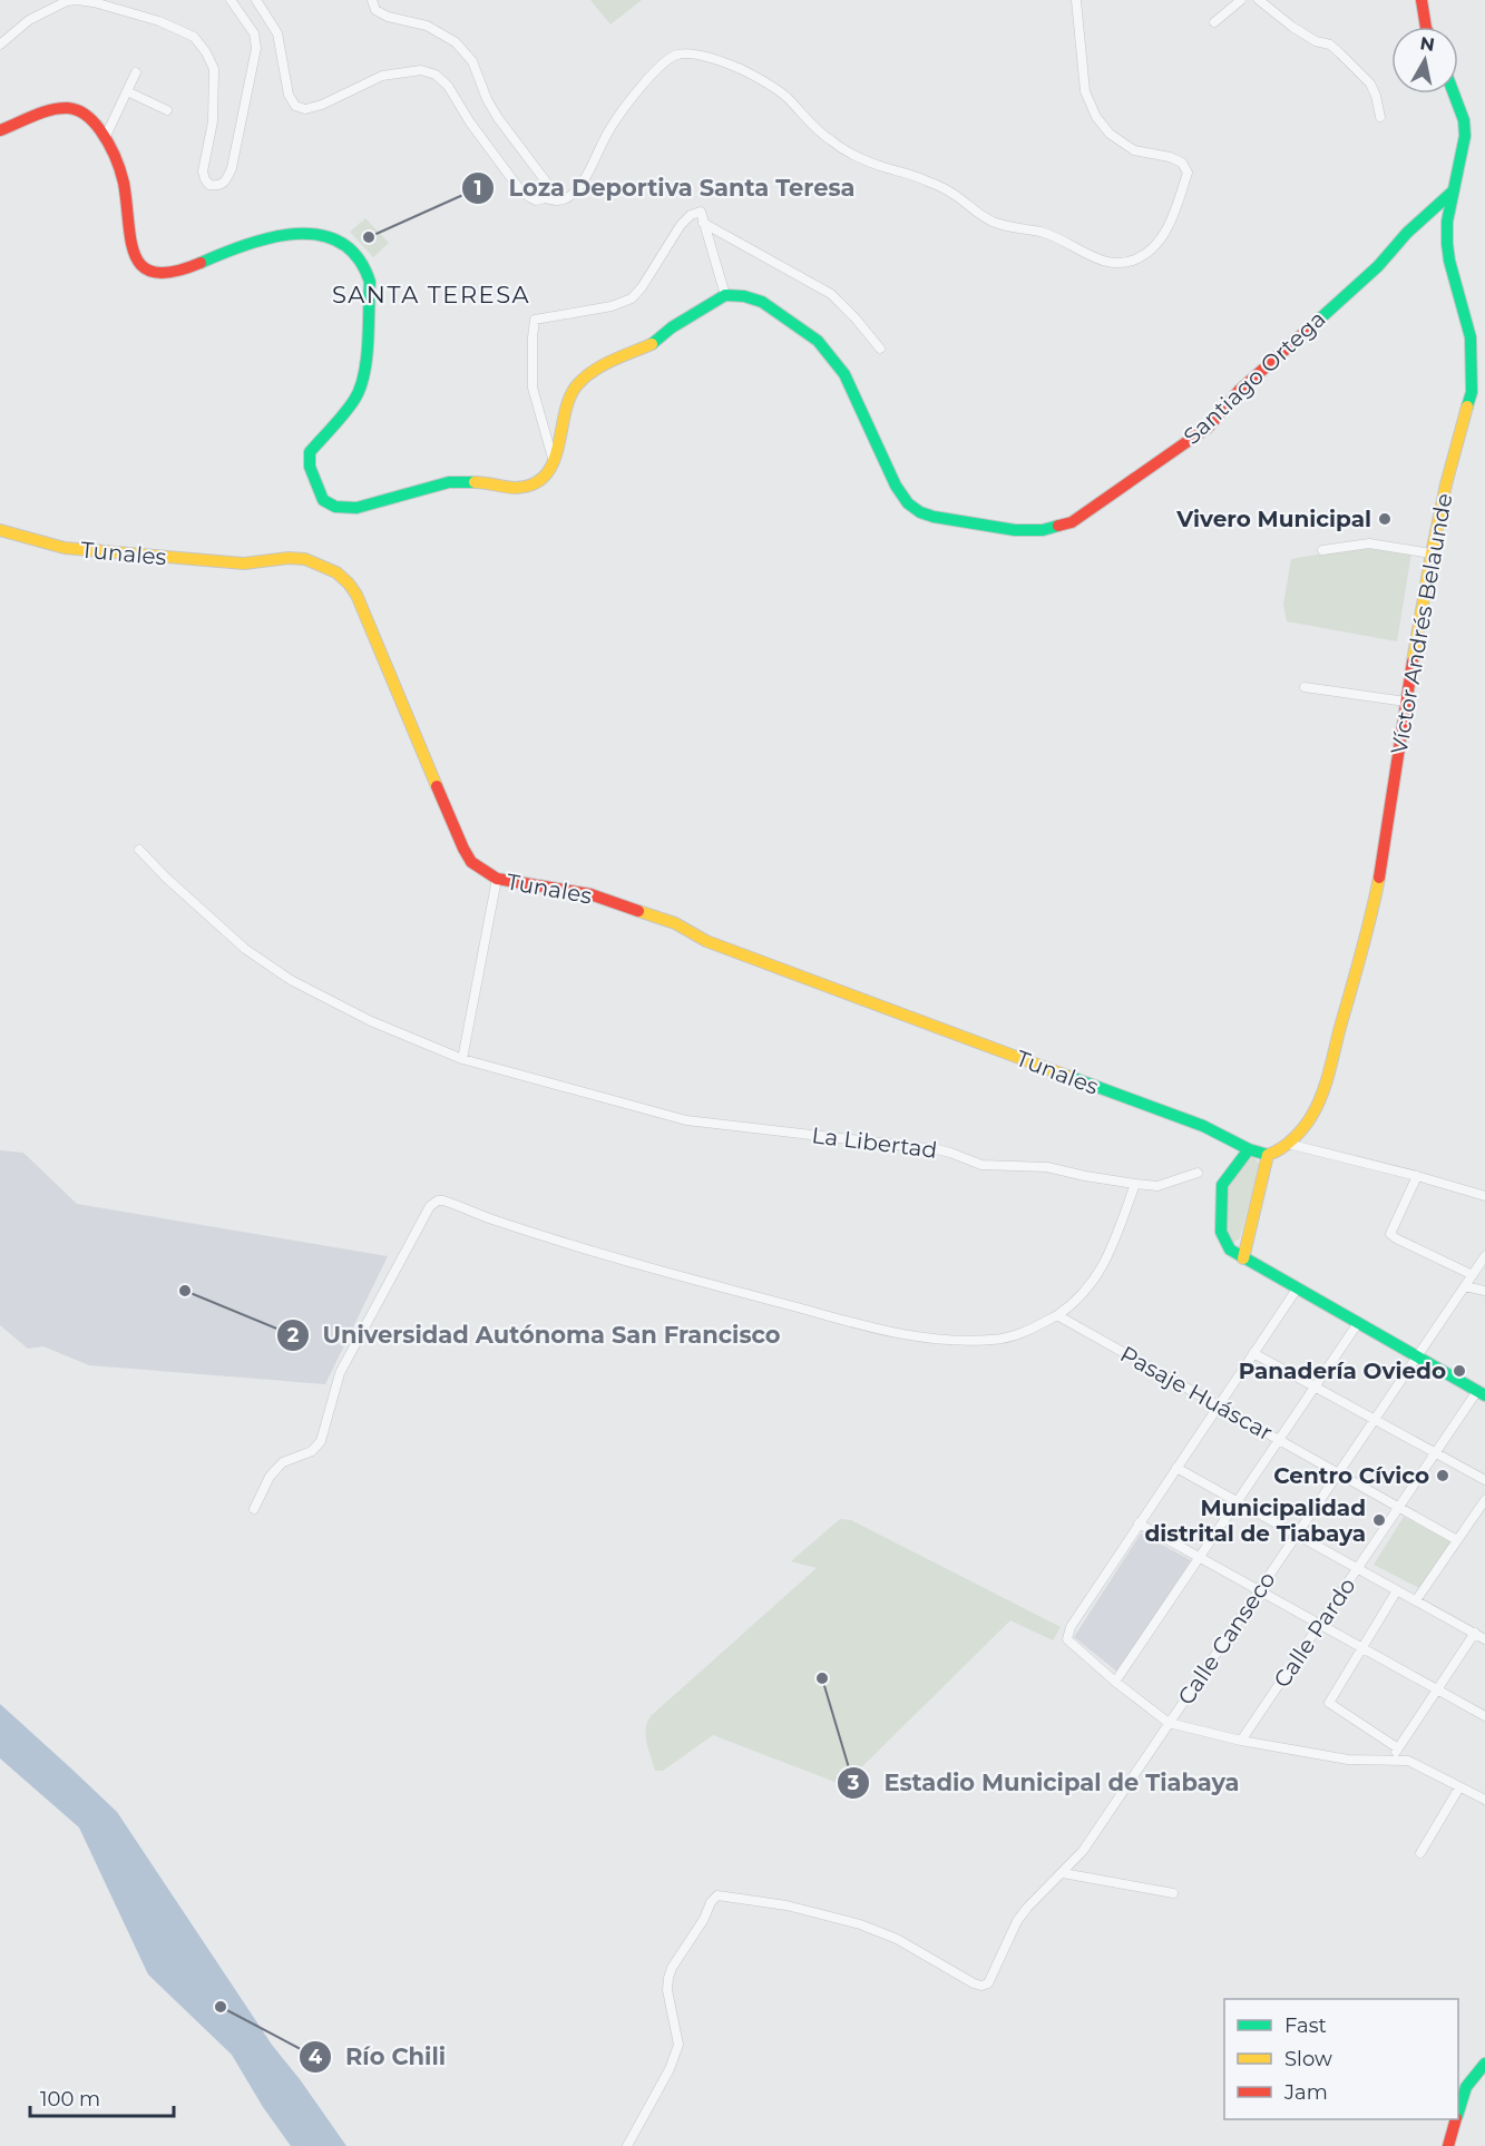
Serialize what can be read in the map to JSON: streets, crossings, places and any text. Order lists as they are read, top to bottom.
{
  "streets": {
    "street": [
      "Santiago Ortega",
      "Tunales",
      "Víctor Andrés Belaunde",
      "La Libertad",
      "Pasaje Huáscar",
      "Calle Pardo",
      "Calle Canseco"
    ]
  },
  "crossings": [
    ["Santiago Ortega", "Víctor Andrés Belaunde"],
    ["Tunales", "Víctor Andrés Belaunde"],
    ["Pasaje Huáscar", "Calle Pardo"],
    ["Pasaje Huáscar", "Calle Canseco"]
  ],
  "districts": ["SANTA TERESA"],
  "places": [
    "Loza Deportiva Santa Teresa",
    "Vivero Municipal",
    "Universidad Autónoma San Francisco",
    "Panadería Oviedo",
    "Centro Cívico",
    "Municipalidad distrital de Tiabaya",
    "Estadio Municipal de Tiabaya",
    "Río Chili"
  ],
  "legend": ["Fast", "Slow", "Jam"],
  "scale_bar": "100 m",
  "north": "top"
}
